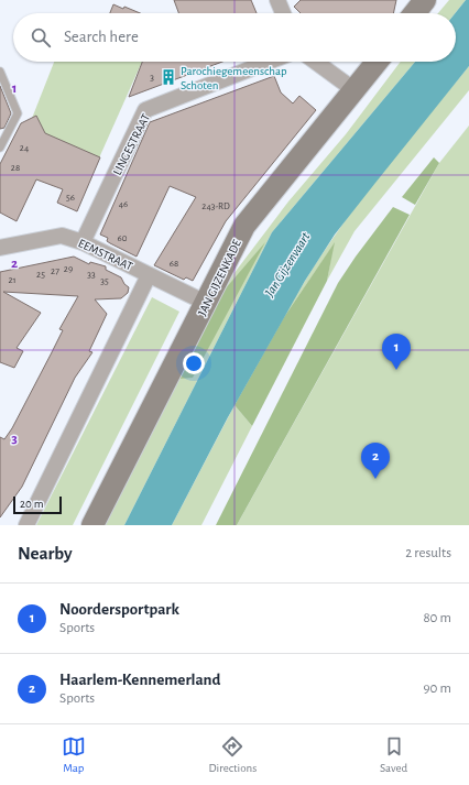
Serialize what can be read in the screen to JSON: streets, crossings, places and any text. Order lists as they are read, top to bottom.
{
  "streets": {
    "street": ["LINGESTRAAT", "EEMSTRAAT", "JAN GIJZENKADE"]
  },
  "crossings": [
    ["LINGESTRAAT", "EEMSTRAAT"],
    ["EEMSTRAAT", "JAN GIJZENKADE"]
  ],
  "water": ["Jan Gijzenvaart"],
  "places": {
    "building": ["Parochiegemeenschap Schoten"]
  },
  "house_numbers": [
    "3",
    "24",
    "28",
    "56",
    "46",
    "243-RD",
    "60",
    "68",
    "29",
    "27",
    "25",
    "33",
    "21",
    "35"
  ],
  "scale_bar": "20 m",
  "page": {
    "search": "Search here",
    "pins": ["1", "2"],
    "scale": "20 m",
    "heading": ["Nearby", "2 results"],
    "list": [
      {
        "mark": "1",
        "name": "Noordersportpark",
        "note": "Sports",
        "value": "80 m"
      },
      {
        "mark": "2",
        "name": "Haarlem-Kennemerland",
        "note": "Sports",
        "value": "90 m"
      }
    ],
    "nav": ["Map", "Directions", "Saved"]
  },
  "grid": {
    "rows": ["1", "2", "3"]
  }
}
